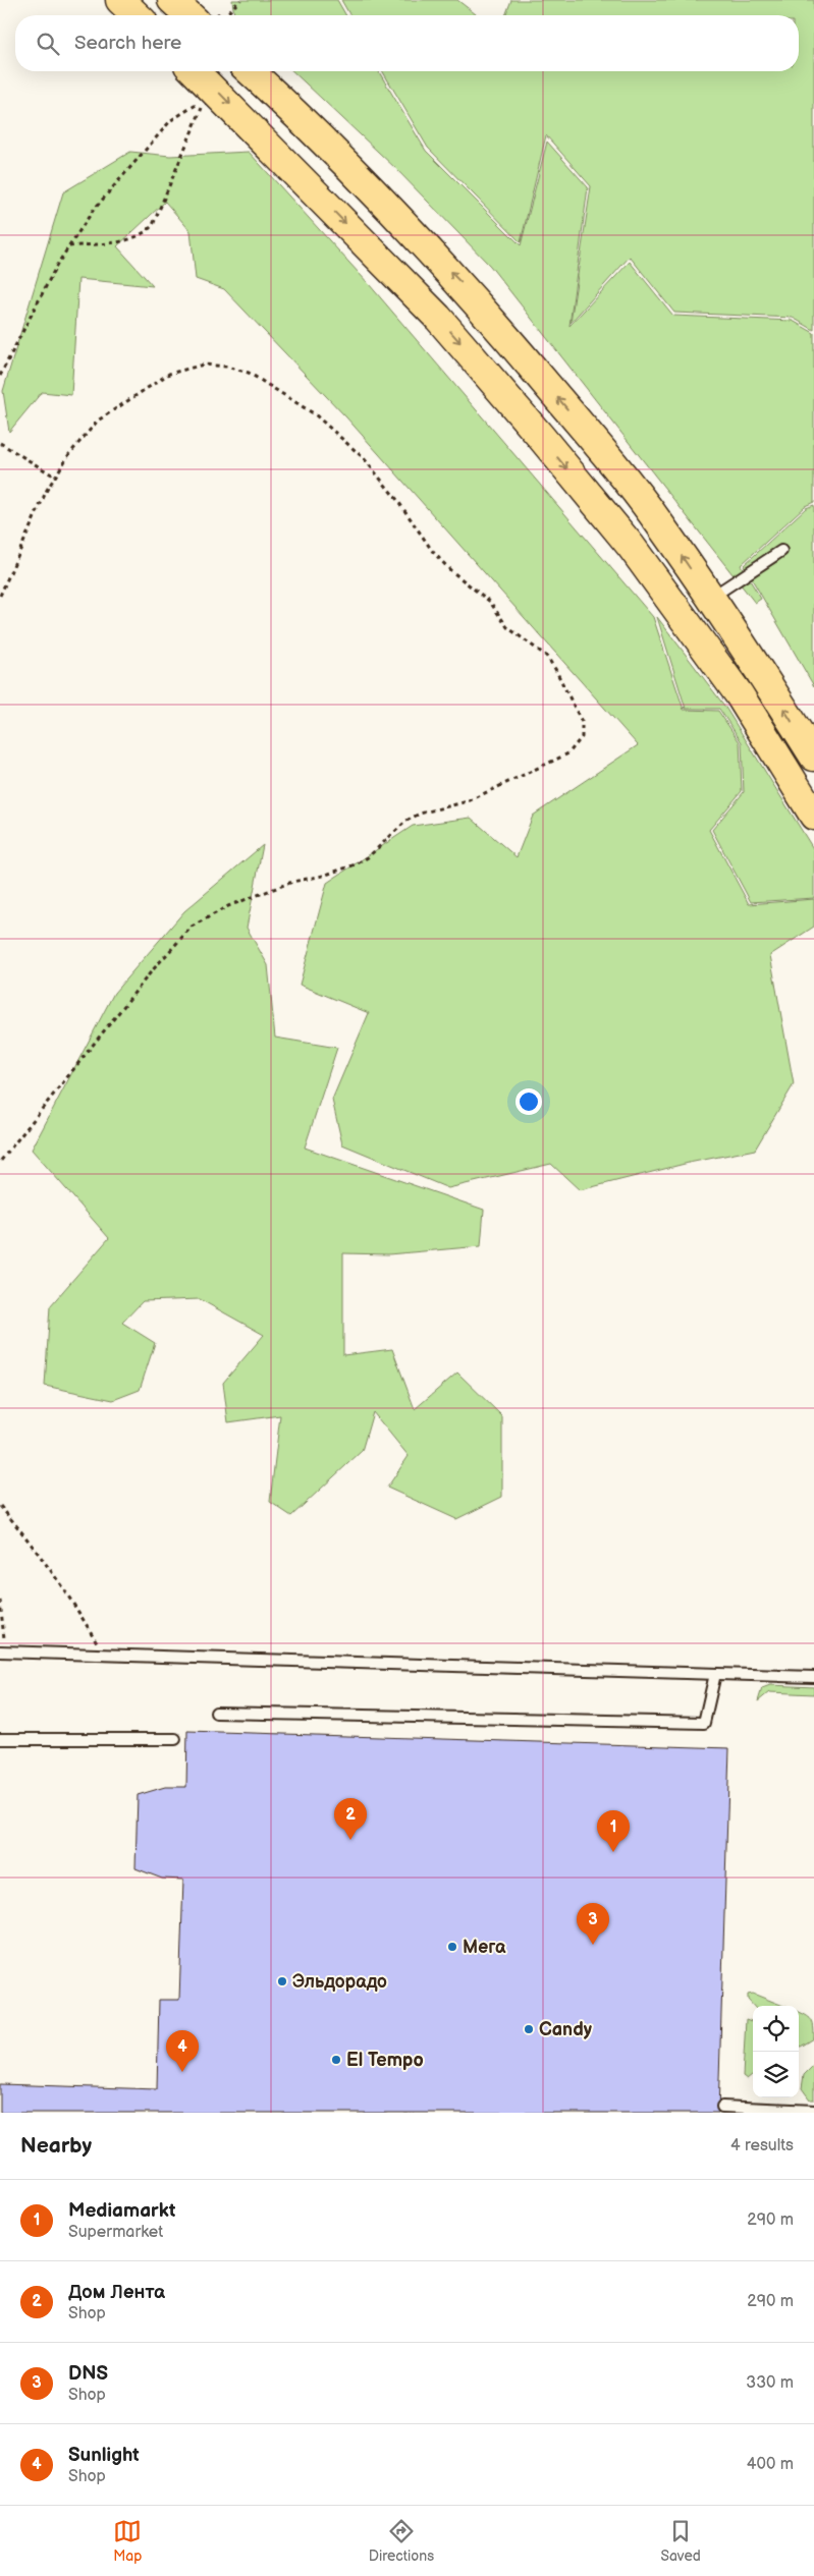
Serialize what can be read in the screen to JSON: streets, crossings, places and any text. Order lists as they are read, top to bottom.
{
  "places": [
    "Мега",
    "Эльдорадо",
    "Candy",
    "El Tempo"
  ],
  "page": {
    "search": "Search here",
    "pins": [
      "2",
      "1",
      "3",
      "4"
    ],
    "heading": ["Nearby", "4 results"],
    "list": [
      {
        "mark": "1",
        "name": "Mediamarkt",
        "note": "Supermarket",
        "value": "290 m"
      },
      {
        "mark": "2",
        "name": "Дом Лента",
        "note": "Shop",
        "value": "290 m"
      },
      {
        "mark": "3",
        "name": "DNS",
        "note": "Shop",
        "value": "330 m"
      },
      {
        "mark": "4",
        "name": "Sunlight",
        "note": "Shop",
        "value": "400 m"
      }
    ],
    "nav": ["Map", "Directions", "Saved"]
  }
}
